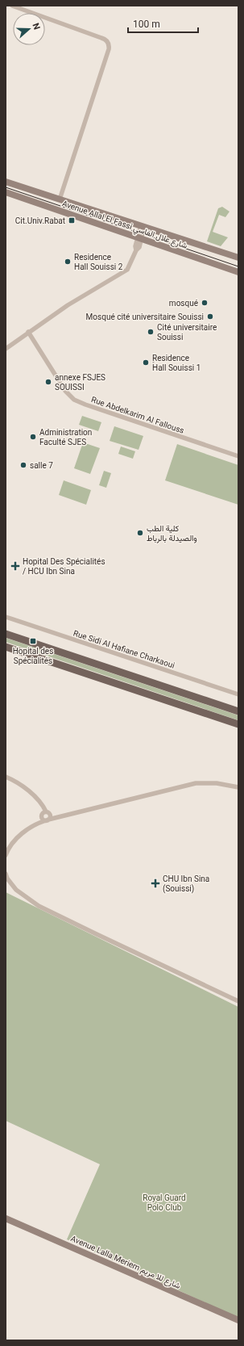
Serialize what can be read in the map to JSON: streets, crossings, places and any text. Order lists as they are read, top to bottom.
{
  "streets": {
    "street": [
      "Avenue Allal El Fassi شارع علال الفاسي",
      "Rue Abdelkarim Al Fallouss",
      "Rue Sidi Al Hafiane Charkaoui",
      "Avenue Lalla Meriem شارع للا مريم"
    ]
  },
  "parks": ["Royal Guard Polo Club"],
  "places": {
    "transit": ["Cit.Univ.Rabat", "Hopital des Spécialités"],
    "other": [
      "Residence Hall Souissi 2",
      "mosqué",
      "Mosqué cité universitaire Souissi",
      "Cité universitaire Souissi",
      "ٍResidence Hall Souissi 1",
      "annexe FSJES SOUISSI",
      "Administration Faculté SJES",
      "salle 7",
      "كلية الطب والصيدلة بالرباط"
    ],
    "health": ["Hopital Des Spécialités / HCU Ibn Sina", "CHU Ibn Sina (Souissi)"]
  },
  "scale_bar": "100 m",
  "north": "right"
}
